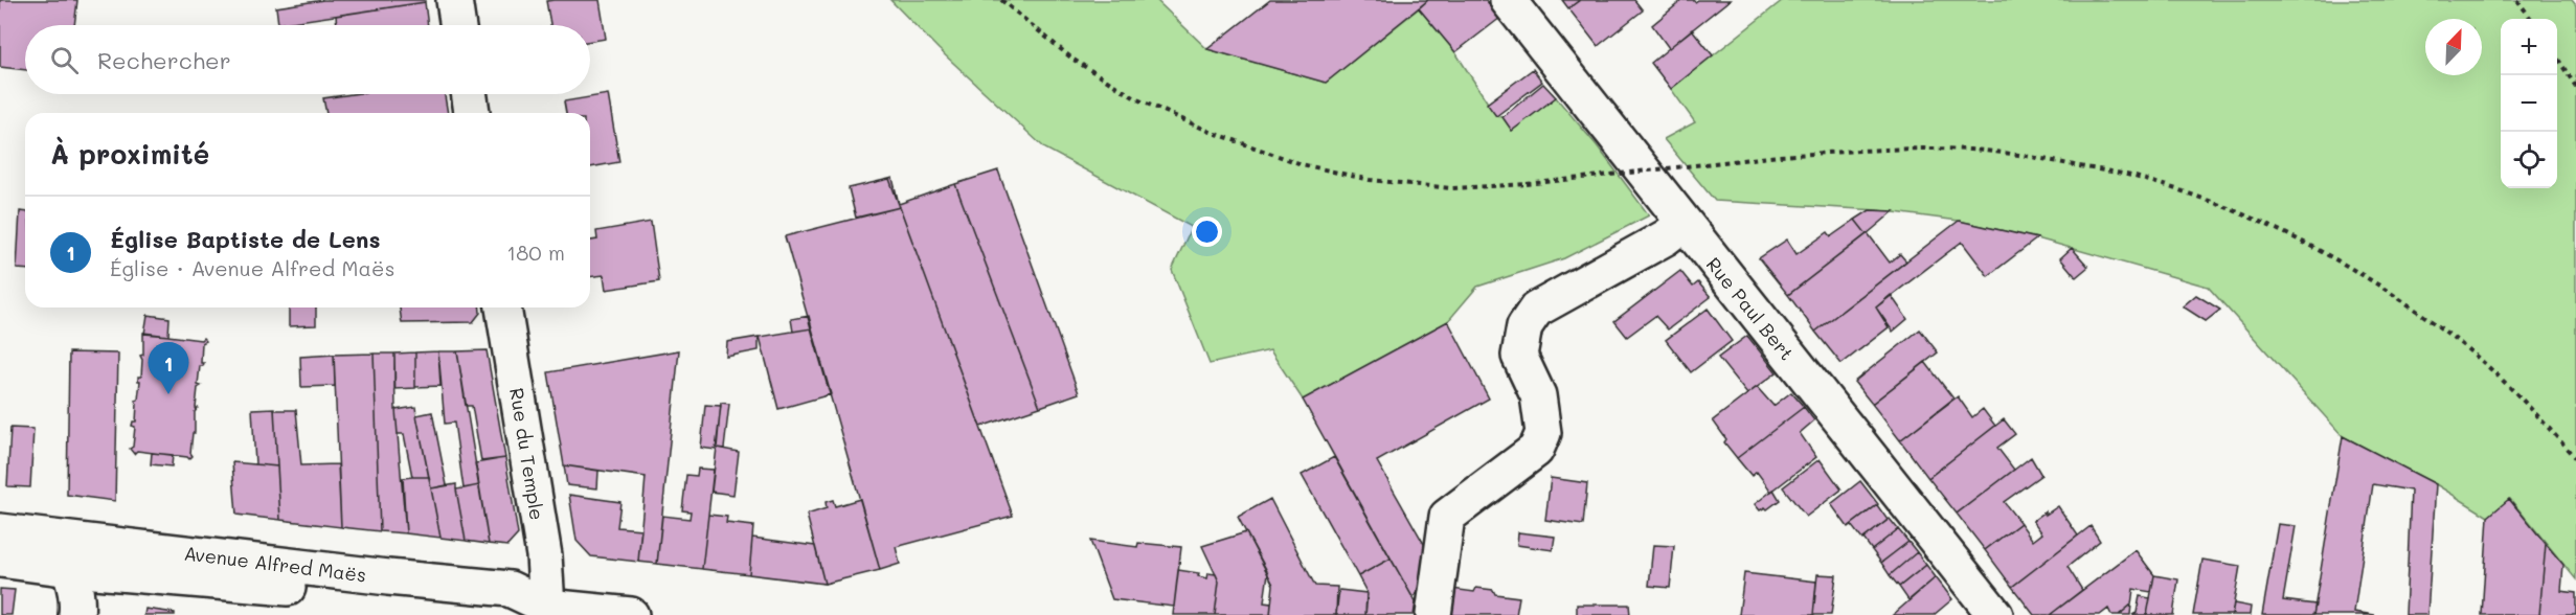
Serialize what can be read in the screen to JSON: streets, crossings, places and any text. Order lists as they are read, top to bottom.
{
  "streets": {
    "street": ["Rue Paul Bert", "Rue du Temple", "Avenue Alfred Maës"]
  },
  "crossings": [
    ["Rue du Temple", "Avenue Alfred Maës"]
  ],
  "north": "top right",
  "page": {
    "map_buttons": ["+", "−"],
    "search": "Rechercher",
    "heading": "À proximité",
    "list": [
      {
        "mark": "1",
        "name": "Église Baptiste de Lens",
        "note": "Église · Avenue Alfred Maës",
        "value": "180 m"
      }
    ],
    "pins": "1"
  }
}
